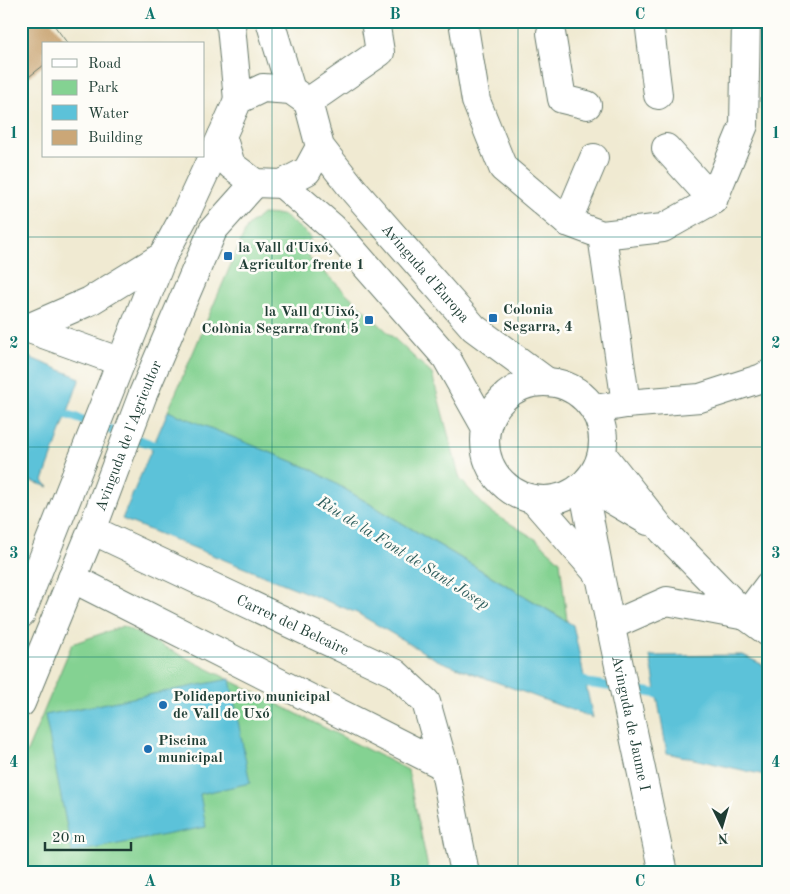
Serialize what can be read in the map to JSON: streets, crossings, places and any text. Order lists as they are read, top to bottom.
{
  "streets": {
    "street": [
      "Avinguda d'Europa",
      "Avinguda de l'Agricultor",
      "Carrer del Belcaire",
      "Avinguda de Jaume I"
    ]
  },
  "crossings": [
    ["Avinguda d'Europa", "Avinguda de l'Agricultor"],
    ["Avinguda d'Europa", "Avinguda de Jaume I"],
    ["Avinguda de l'Agricultor", "Carrer del Belcaire"]
  ],
  "water": ["Riu de la Font de Sant Josep"],
  "places": {
    "transit": ["la Vall d'Uixó, Agricultor frente 1", "Colonia Segarra, 4", "la Vall d'Uixó, Colònia Segarra front 5"],
    "other": ["Polideportivo municipal de Vall de Uxó", "Piscina municipal"]
  },
  "legend": [
    "Road",
    "Park",
    "Water",
    "Building"
  ],
  "scale_bar": "20 m",
  "north": "bottom",
  "grid": {
    "columns": ["A", "B", "C"],
    "rows": [
      "1",
      "2",
      "3",
      "4"
    ]
  }
}
